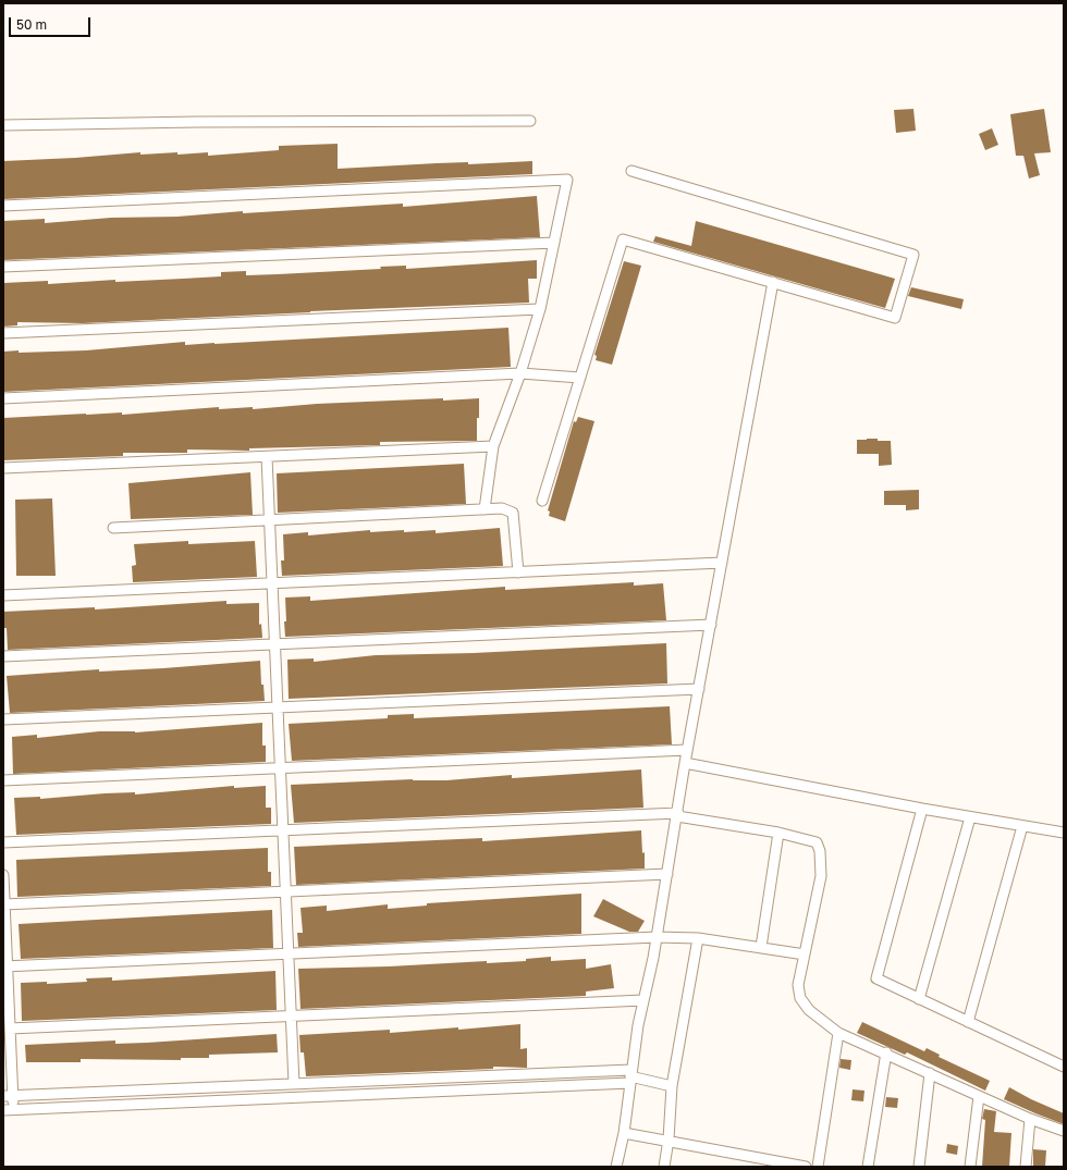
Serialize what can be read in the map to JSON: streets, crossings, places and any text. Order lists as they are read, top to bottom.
{
  "scale_bar": "50 m"
}
